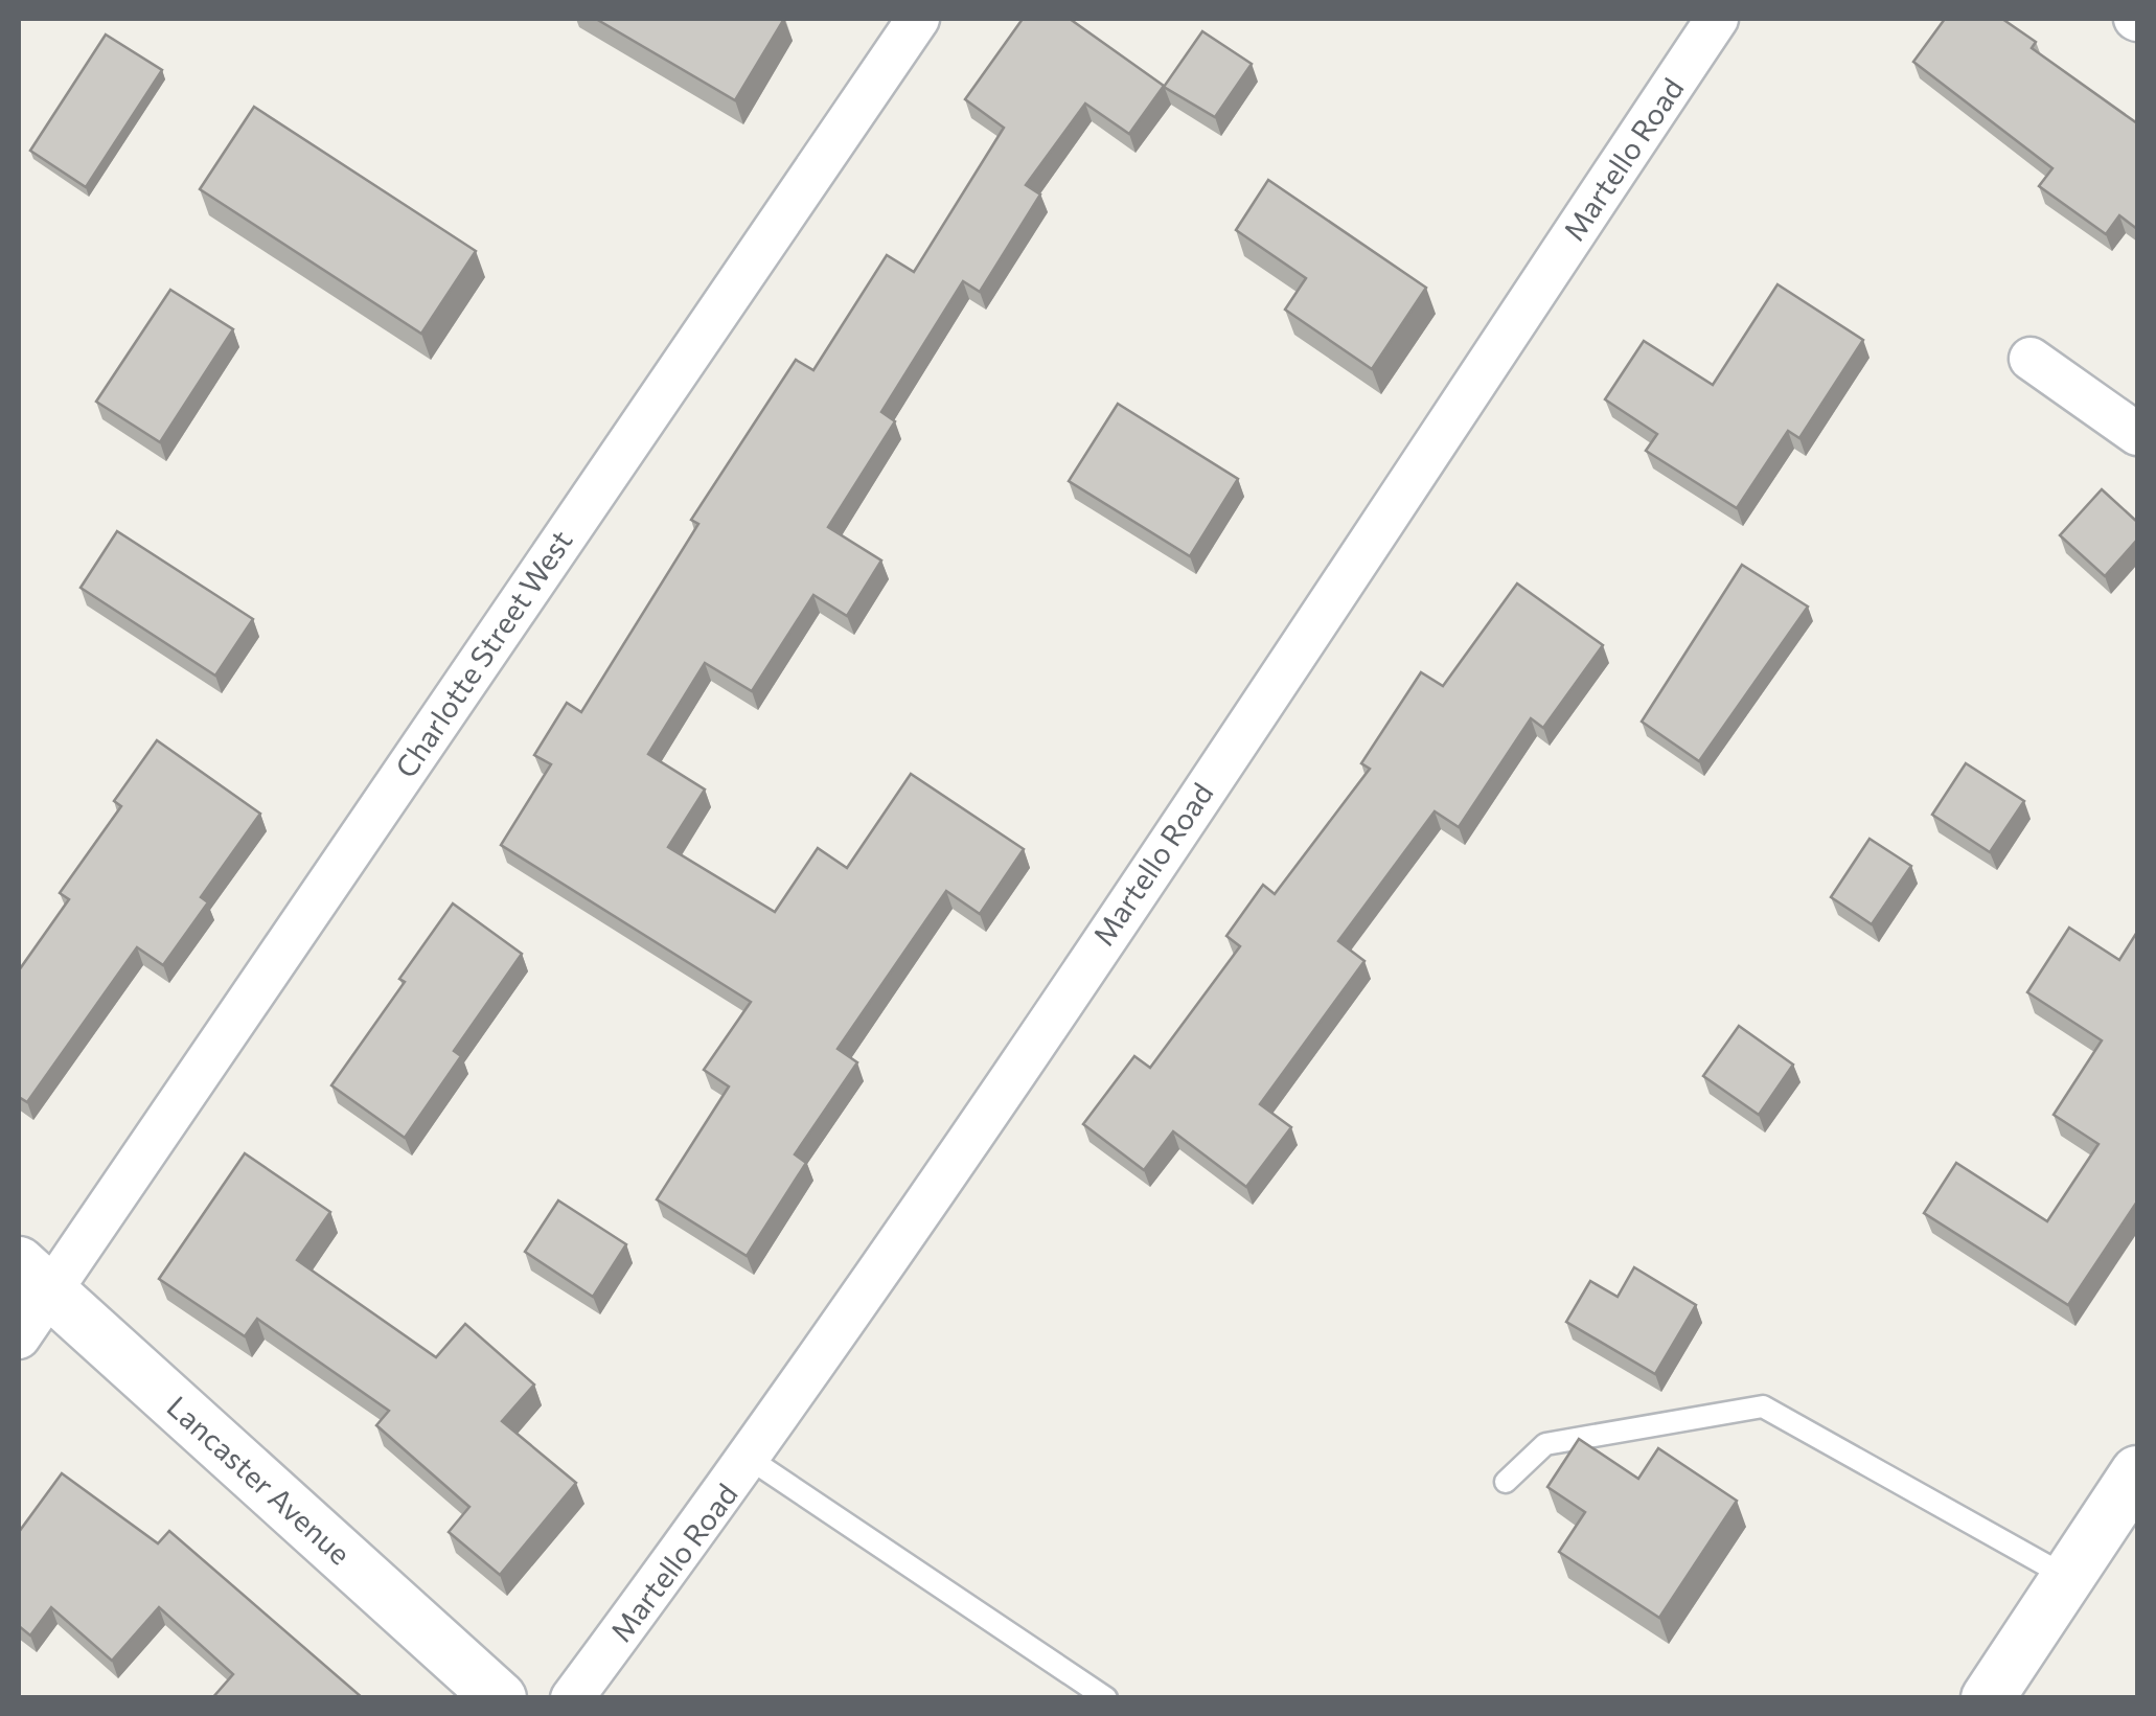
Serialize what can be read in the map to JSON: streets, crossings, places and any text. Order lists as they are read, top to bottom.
{
  "streets": {
    "street": ["Martello Road", "Charlotte Street West", "Lancaster Avenue"]
  },
  "crossings": [
    ["Charlotte Street West", "Lancaster Avenue"]
  ]
}
